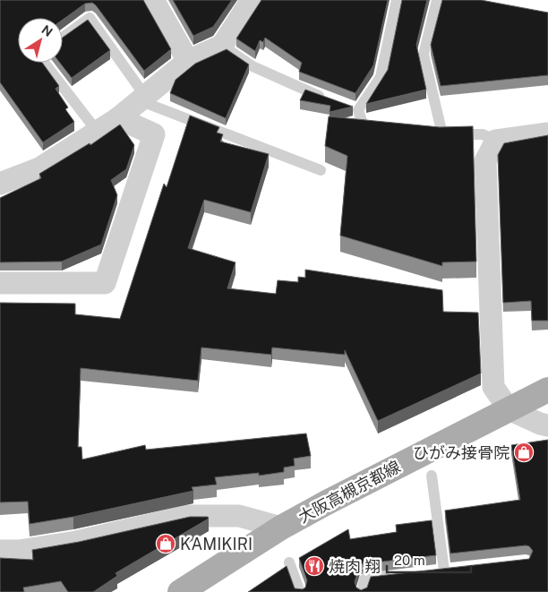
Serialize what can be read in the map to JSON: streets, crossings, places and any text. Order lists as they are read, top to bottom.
{
  "streets": {
    "main road": ["大阪高槻京都線"]
  },
  "places": {
    "shop": ["ひがみ接骨院", "KAMIKIRI"],
    "restaurant": ["焼肉 翔"]
  },
  "scale_bar": "20 m",
  "north": "top right"
}
